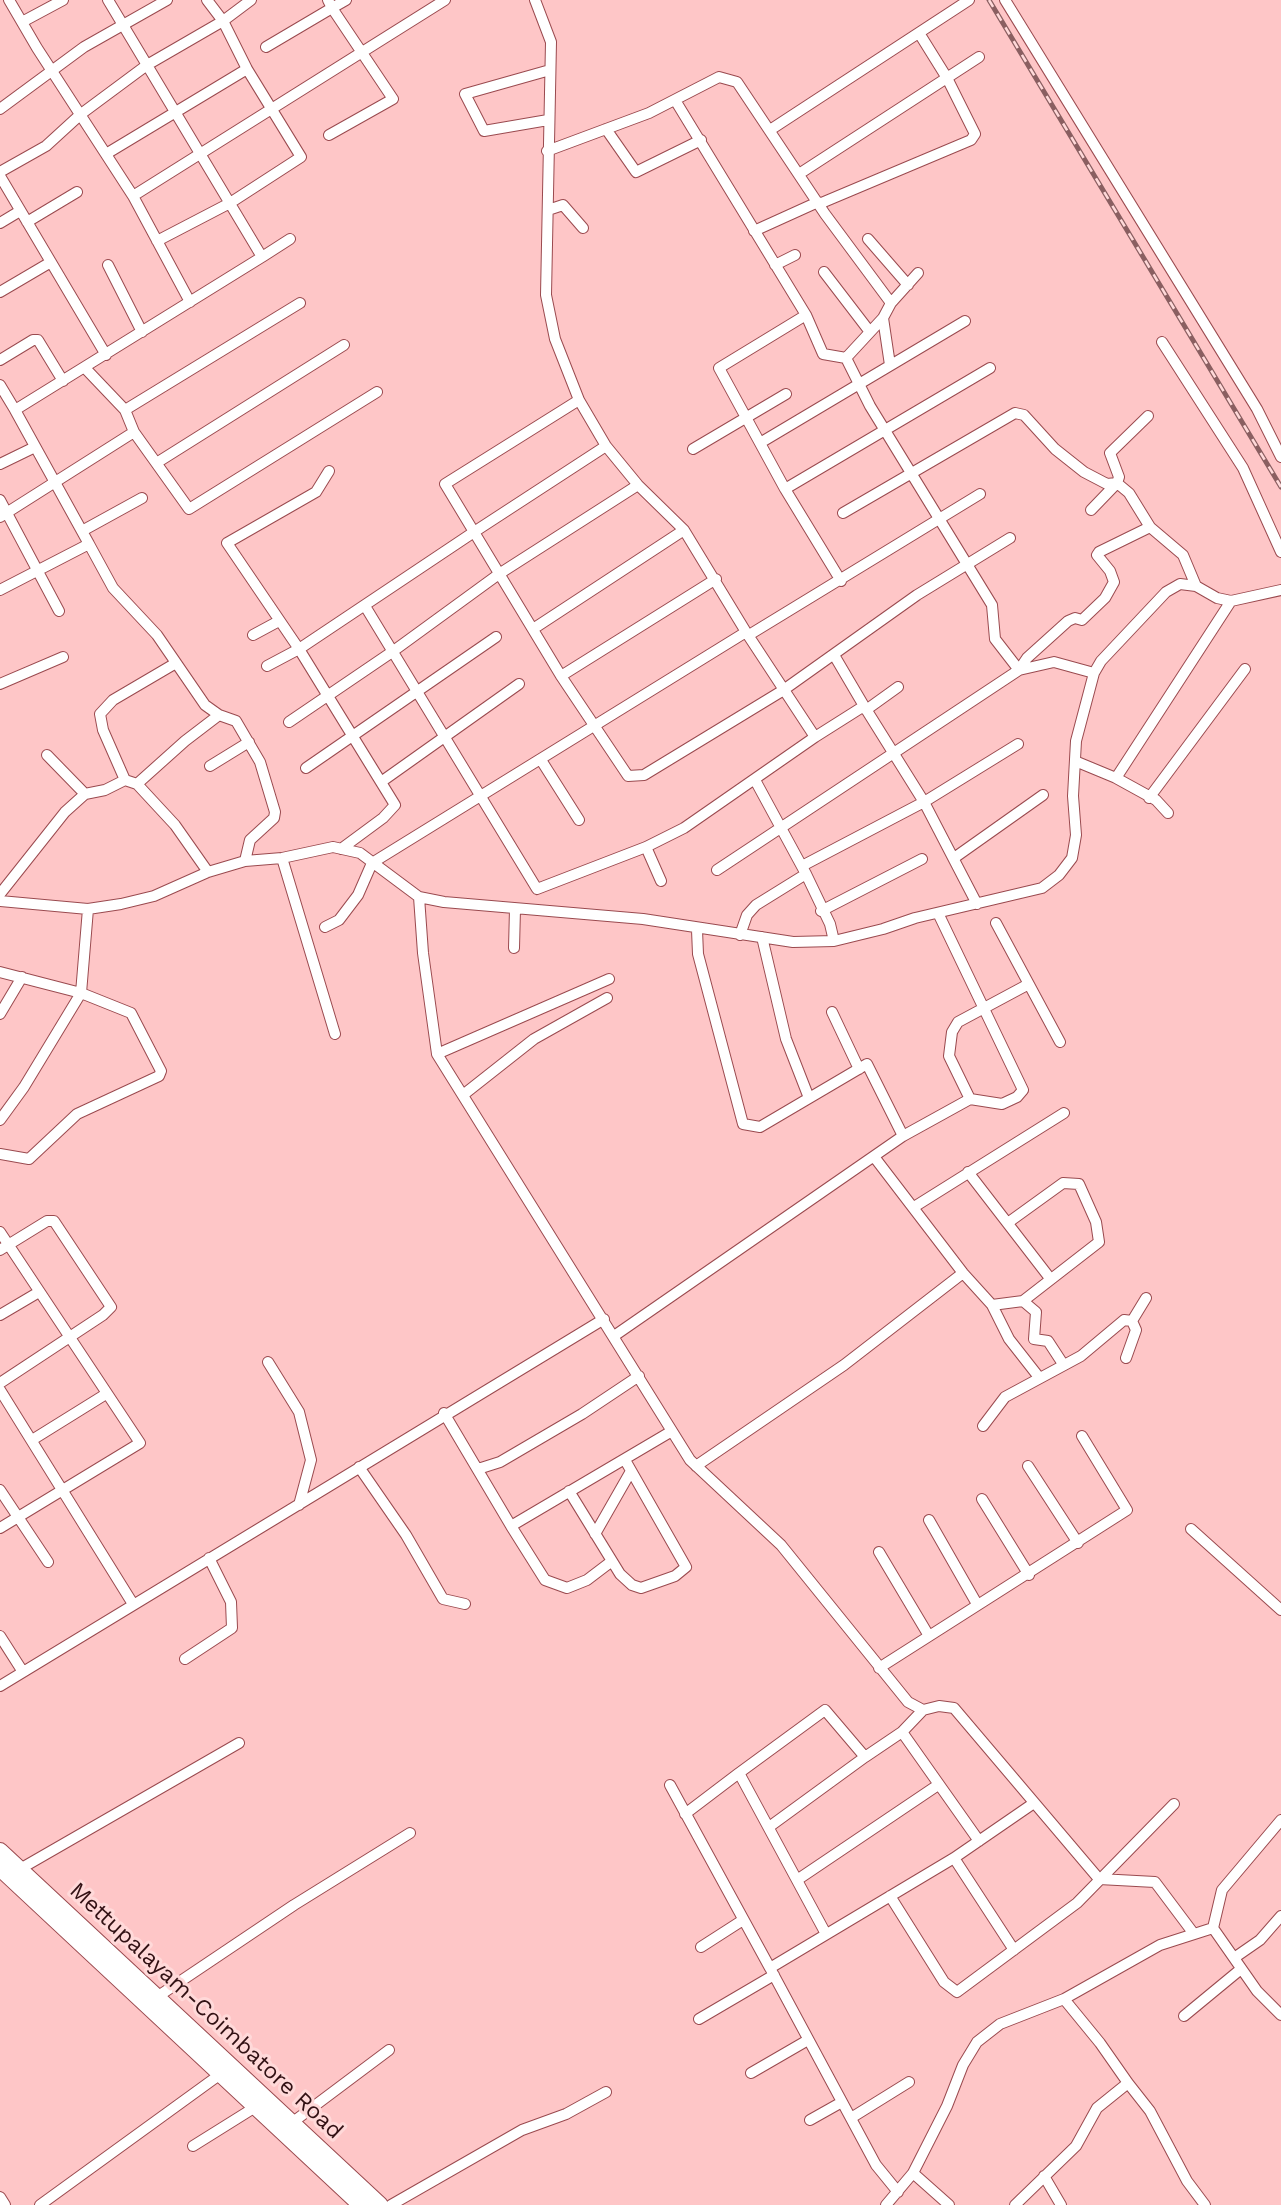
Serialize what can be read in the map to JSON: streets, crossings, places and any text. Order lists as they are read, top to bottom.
{
  "streets": {
    "highway": ["Mettupalayam-Coimbatore Road"]
  }
}
